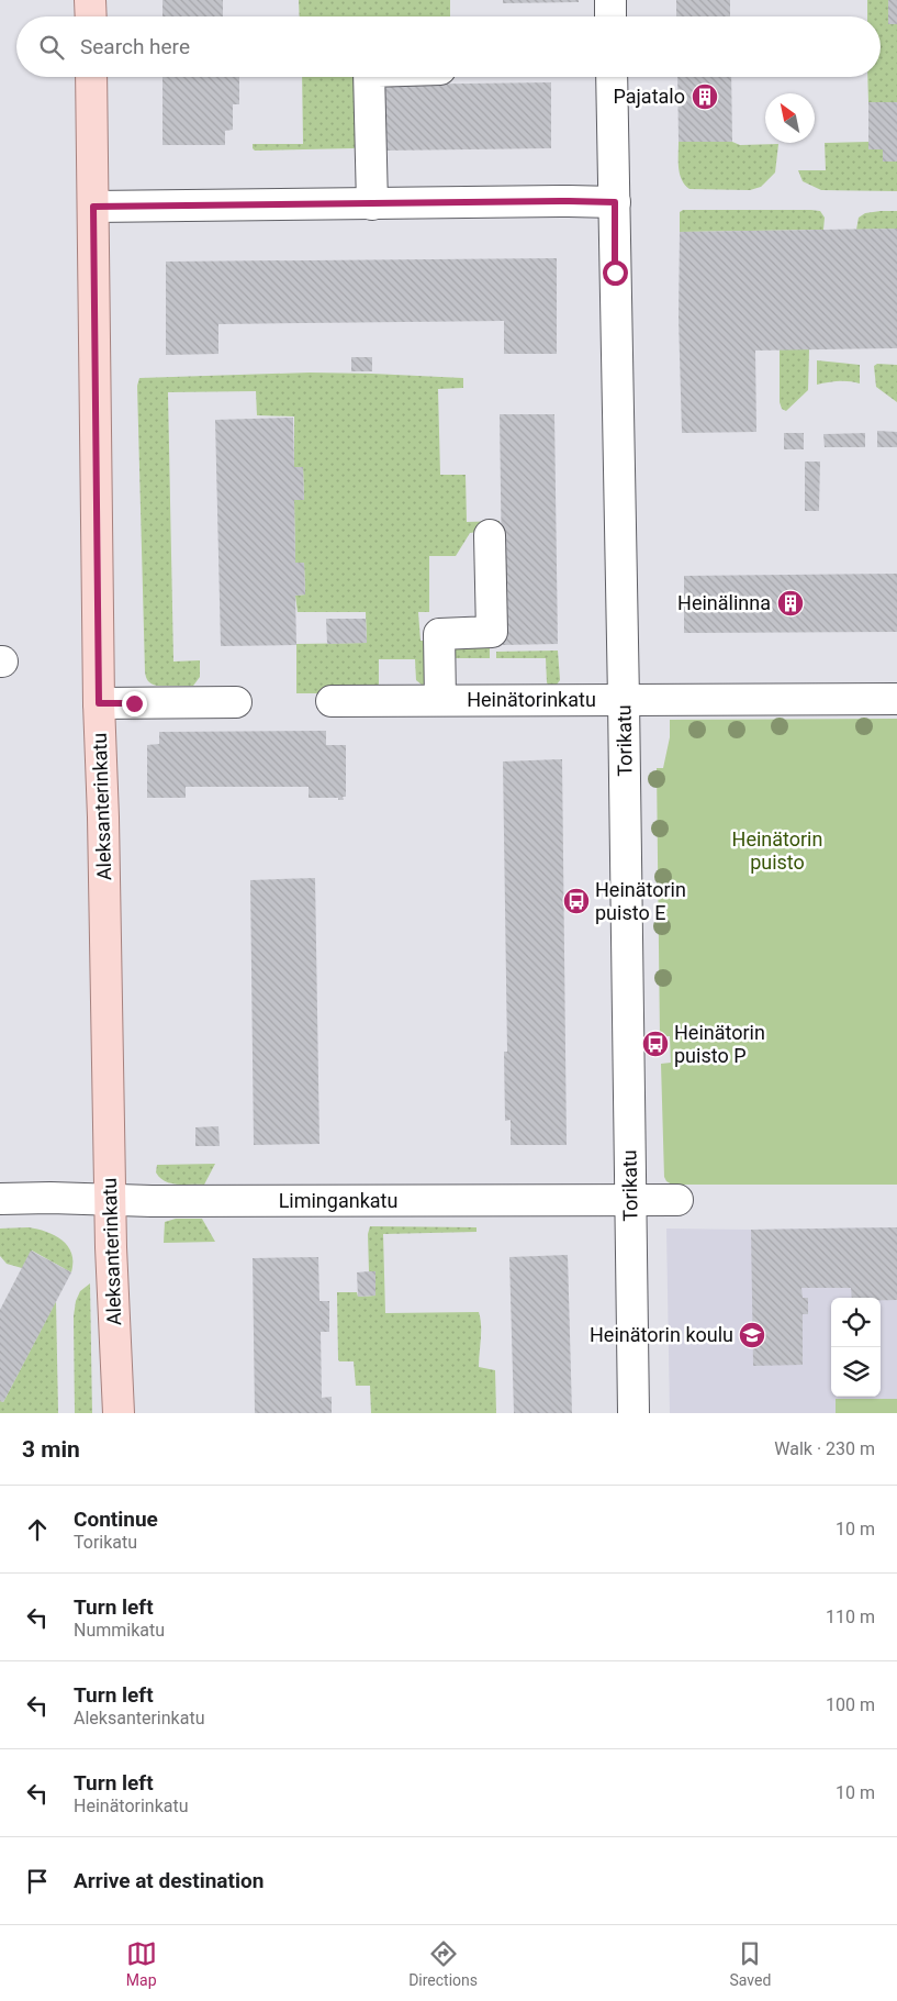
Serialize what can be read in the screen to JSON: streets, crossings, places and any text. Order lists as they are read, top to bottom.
{
  "streets": {
    "main road": ["Aleksanterinkatu"],
    "street": ["Heinätorinkatu", "Torikatu", "Limingankatu"]
  },
  "crossings": [
    ["Heinätorinkatu", "Torikatu"],
    ["Torikatu", "Limingankatu"],
    ["Aleksanterinkatu", "Limingankatu"]
  ],
  "parks": ["Heinätorin puisto"],
  "places": {
    "building": ["Pajatalo", "Heinälinna"],
    "bus stop": ["Heinätorin puisto E", "Heinätorin puisto P"],
    "school or university": ["Heinätorin koulu"]
  },
  "north": "top left",
  "page": {
    "search": "Search here",
    "heading": ["3 min", "Walk · 230 m"],
    "list": [
      ["Continue", "Torikatu", "10 m"],
      ["Turn left", "Nummikatu", "110 m"],
      ["Turn left", "Aleksanterinkatu", "100 m"],
      ["Turn left", "Heinätorinkatu", "10 m"],
      "Arrive at destination"
    ],
    "nav": ["Map", "Directions", "Saved"]
  }
}
